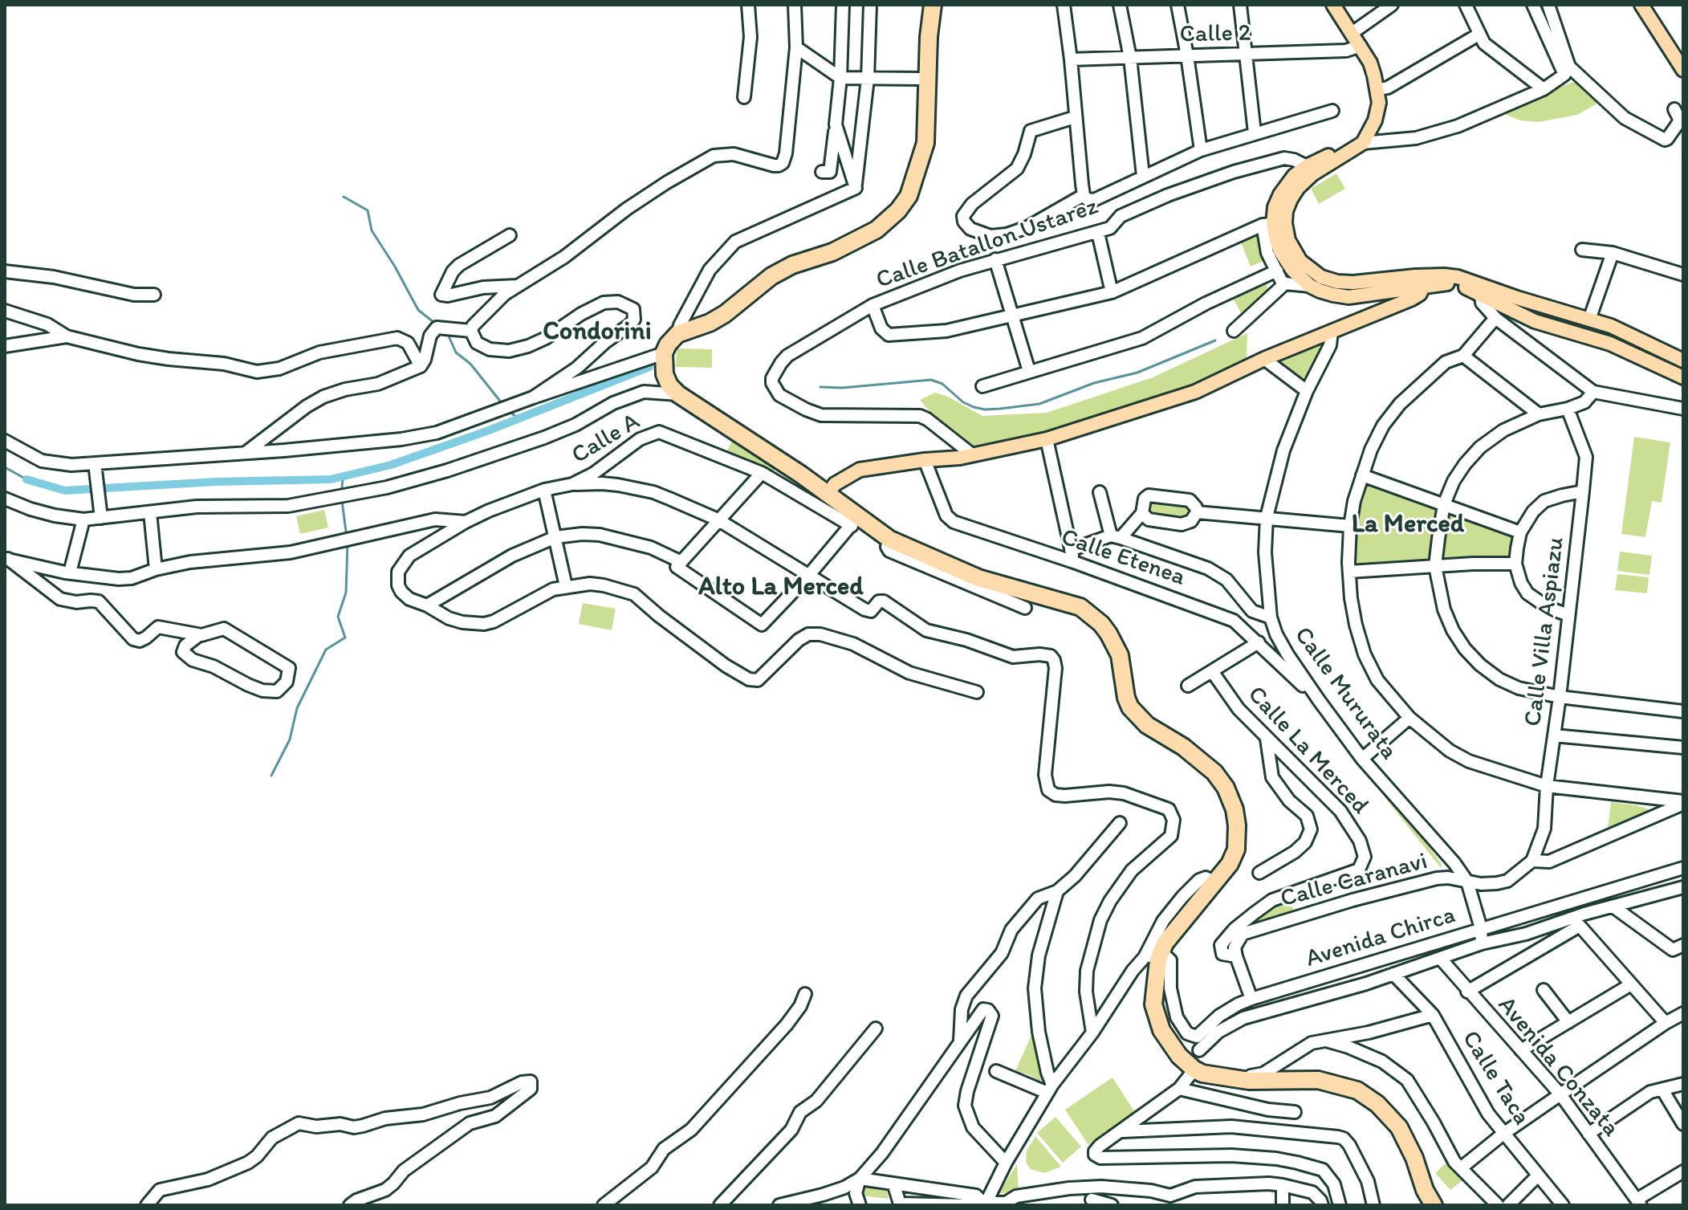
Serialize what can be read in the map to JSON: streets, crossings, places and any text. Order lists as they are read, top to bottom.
{
  "streets": {
    "street": [
      "Calle 2",
      "Calle Batallon Ustarez",
      "Calle A",
      "Calle Etenea",
      "Calle Villa Aspiazu",
      "Calle Mururata",
      "Calle La Merced",
      "Calle Caranavi",
      "Avenida Chirca",
      "Avenida Conzata",
      "Calle Taca"
    ]
  },
  "crossings": [
    ["Calle Etenea", "Calle Mururata"],
    ["Calle Villa Aspiazu", "Calle Caranavi"],
    ["Calle Mururata", "Calle Caranavi"],
    ["Calle Mururata", "Avenida Chirca"],
    ["Calle La Merced", "Calle Caranavi"],
    ["Avenida Chirca", "Avenida Conzata"],
    ["Avenida Chirca", "Calle Taca"]
  ],
  "districts": ["Condorini", "La Merced", "Alto La Merced"]
}
